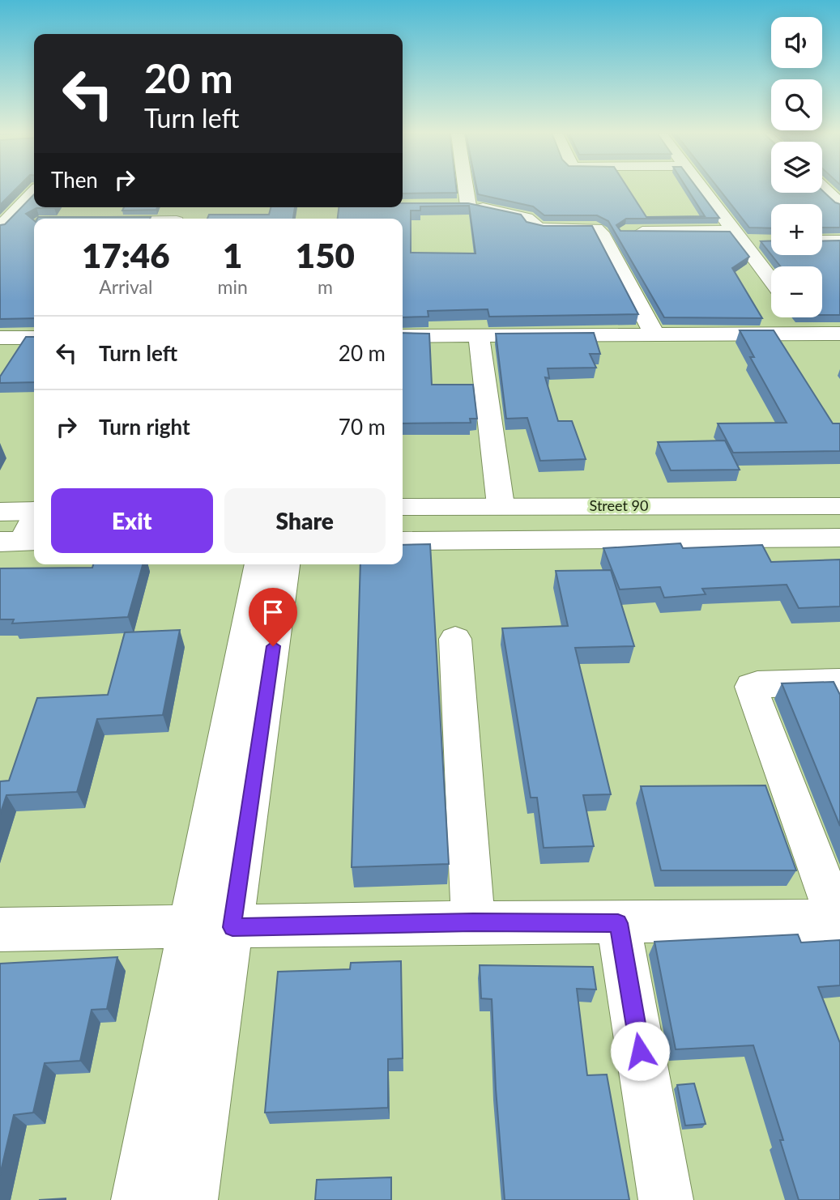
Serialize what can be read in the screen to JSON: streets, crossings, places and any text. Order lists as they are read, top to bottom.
{
  "streets": {
    "street": ["Street 90"]
  },
  "page": {
    "map_buttons": ["+", "−"],
    "turn": ["20 m", "Turn left"],
    "then": "Then",
    "eta": [
      "17:46",
      "Arrival",
      "1",
      "min",
      "150",
      "m"
    ],
    "list": [
      {
        "name": "Turn left",
        "value": "20 m"
      },
      {
        "name": "Turn right",
        "value": "70 m"
      }
    ],
    "buttons": ["Exit", "Share"]
  }
}
